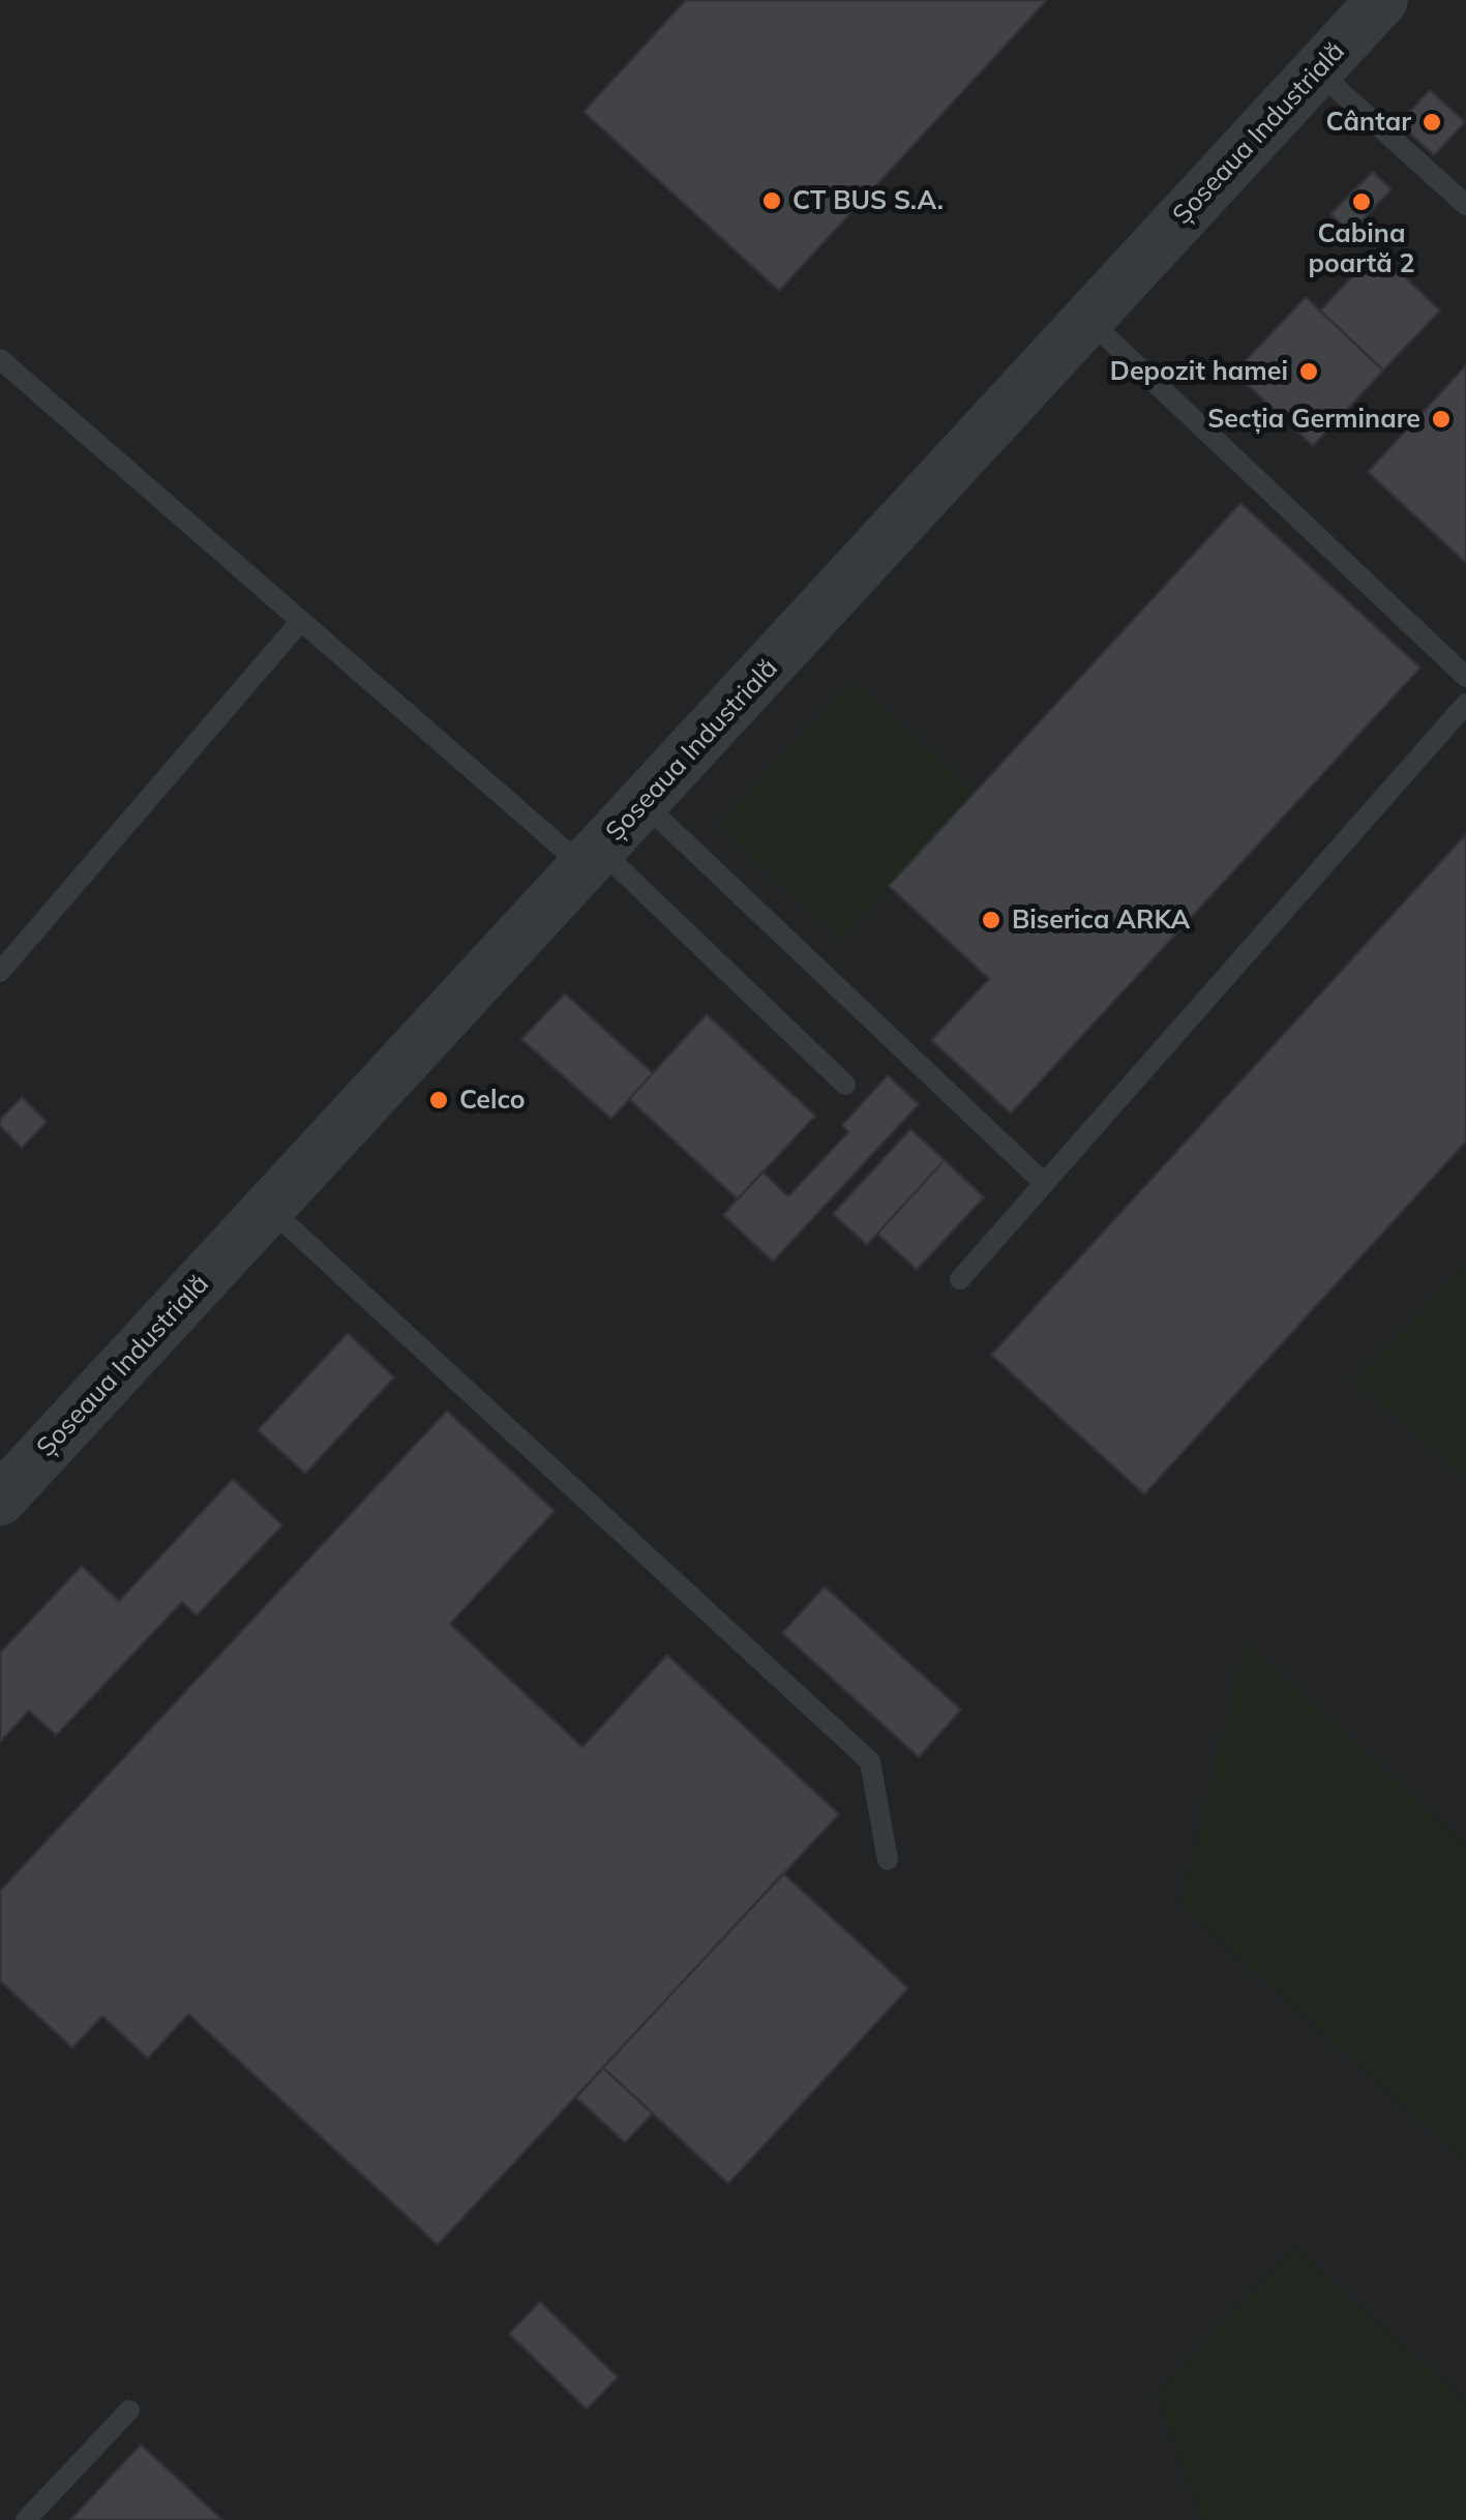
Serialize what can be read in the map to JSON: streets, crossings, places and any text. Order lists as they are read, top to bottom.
{
  "streets": {
    "street": ["Șoseaua Industrială"]
  },
  "places": [
    "Cântar",
    "CT BUS S.A.",
    "Cabina poartă 2",
    "Depozit hamei",
    "Secția Germinare",
    "Biserica ARKA",
    "Celco"
  ]
}
